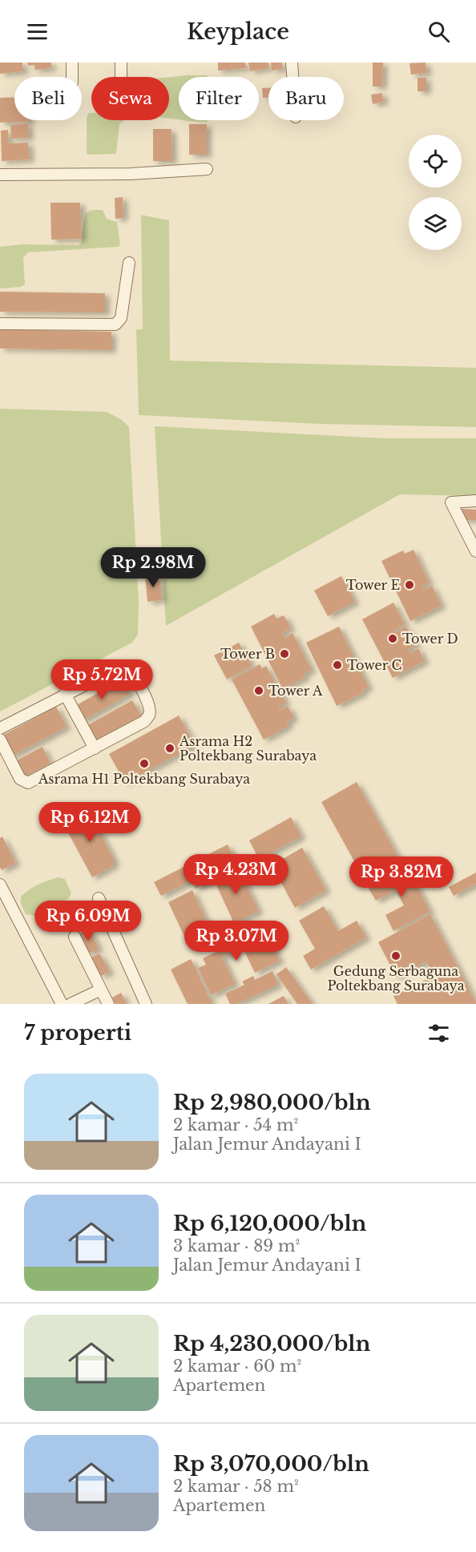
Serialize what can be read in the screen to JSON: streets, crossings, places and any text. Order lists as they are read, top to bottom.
{
  "places": [
    "Tower E",
    "Tower D",
    "Tower B",
    "Tower C",
    "Tower A",
    "Asrama H2 Poltekbang Surabaya",
    "Asrama H1 Poltekbang Surabaya",
    "Gedung Serbaguna Poltekbang Surabaya"
  ],
  "page": {
    "header": "Keyplace",
    "chip": [
      "Beli",
      "Sewa",
      "Filter",
      "Baru"
    ],
    "price": [
      "Rp 2.98M",
      "Rp 5.72M",
      "Rp 6.12M",
      "Rp 4.23M",
      "Rp 3.82M",
      "Rp 6.09M",
      "Rp 3.07M"
    ],
    "heading": "7 properti",
    "list": [
      {
        "name": "Rp 2,980,000/bln",
        "note": "2 kamar · 54 m² · Jalan Jemur Andayani I"
      },
      {
        "name": "Rp 6,120,000/bln",
        "note": "3 kamar · 89 m² · Jalan Jemur Andayani I"
      },
      {
        "name": "Rp 4,230,000/bln",
        "note": "2 kamar · 60 m² · Apartemen"
      },
      {
        "name": "Rp 3,070,000/bln",
        "note": "2 kamar · 58 m² · Apartemen"
      }
    ]
  }
}
